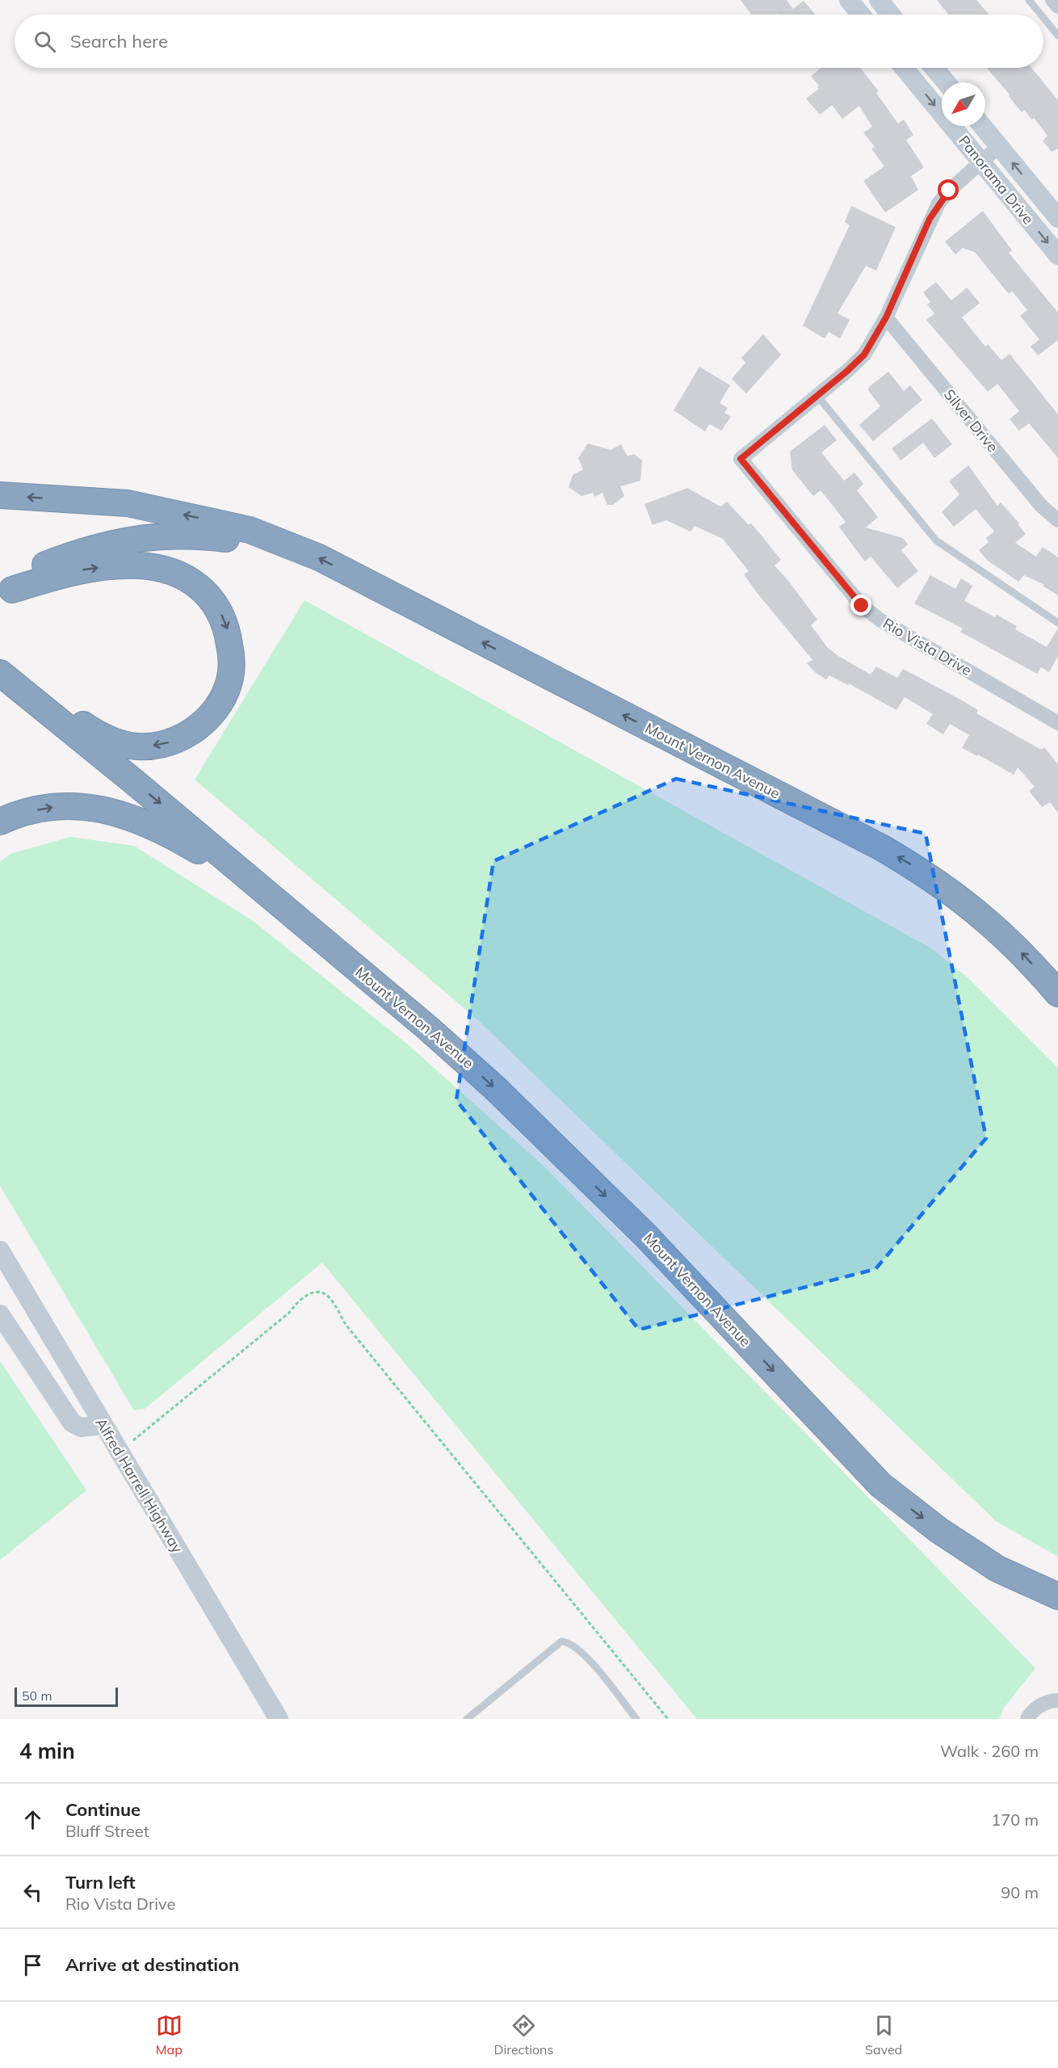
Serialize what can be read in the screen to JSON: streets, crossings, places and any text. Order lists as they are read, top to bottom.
{
  "streets": {
    "highway": ["Mount Vernon Avenue"],
    "main road": ["Panorama Drive", "Alfred Harrell Highway"],
    "street": ["Silver Drive", "Rio Vista Drive"]
  },
  "scale_bar": "50 m",
  "north": "bottom left",
  "page": {
    "search": "Search here",
    "scale": "50 m",
    "heading": ["4 min", "Walk · 260 m"],
    "list": [
      ["Continue", "Bluff Street", "170 m"],
      ["Turn left", "Rio Vista Drive", "90 m"],
      "Arrive at destination"
    ],
    "nav": ["Map", "Directions", "Saved"]
  }
}
